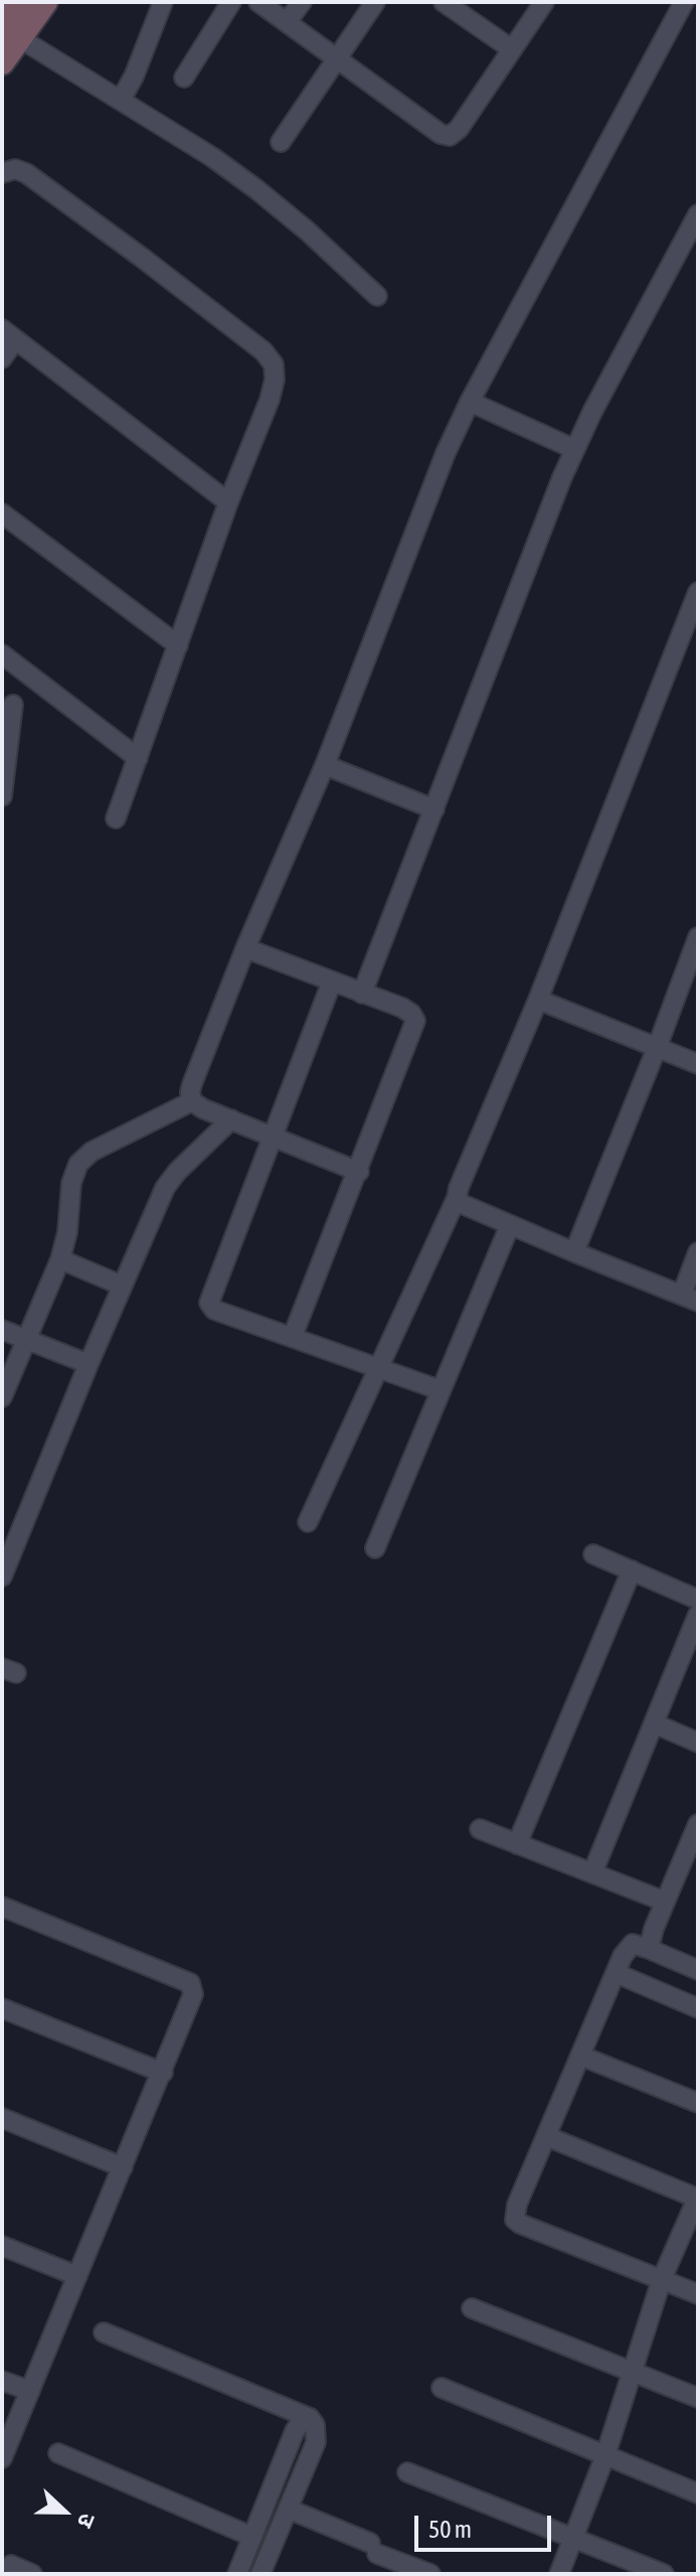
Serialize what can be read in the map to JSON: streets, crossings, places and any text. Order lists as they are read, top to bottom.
{
  "scale_bar": "50 m",
  "north": "right"
}
